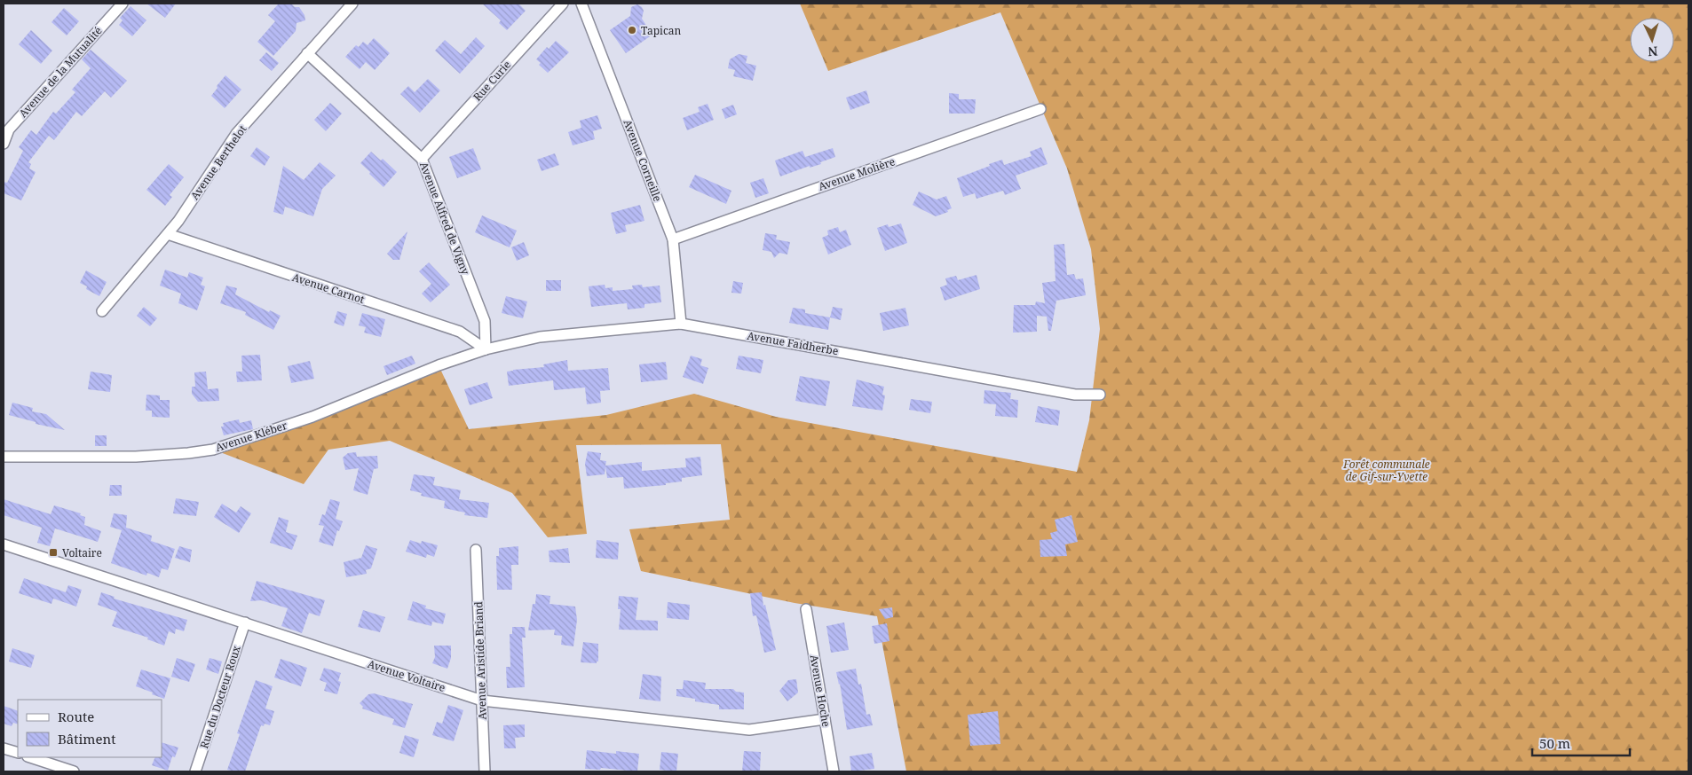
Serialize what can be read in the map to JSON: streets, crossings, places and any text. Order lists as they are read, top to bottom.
{
  "streets": {
    "street": [
      "Avenue de la Mutualité",
      "Rue Curie",
      "Avenue Corneille",
      "Avenue Berthelot",
      "Avenue Molière",
      "Avenue Alfred de Vigny",
      "Avenue Carnot",
      "Avenue Faidherbe",
      "Avenue Kléber",
      "Avenue Aristide Briand",
      "Avenue Voltaire",
      "Avenue Hoche",
      "Rue du Docteur Roux"
    ]
  },
  "crossings": [
    ["Rue Curie", "Avenue Alfred de Vigny"],
    ["Avenue Corneille", "Avenue Molière"],
    ["Avenue Corneille", "Avenue Faidherbe"],
    ["Avenue Berthelot", "Avenue Alfred de Vigny"],
    ["Avenue Berthelot", "Avenue Carnot"],
    ["Avenue Alfred de Vigny", "Avenue Carnot"],
    ["Avenue Alfred de Vigny", "Avenue Faidherbe"],
    ["Avenue Alfred de Vigny", "Avenue Kléber"],
    ["Avenue Carnot", "Avenue Faidherbe"],
    ["Avenue Carnot", "Avenue Kléber"],
    ["Avenue Faidherbe", "Avenue Kléber"],
    ["Avenue Aristide Briand", "Avenue Voltaire"],
    ["Avenue Voltaire", "Avenue Hoche"],
    ["Avenue Voltaire", "Rue du Docteur Roux"]
  ],
  "parks": ["Forêt communale de Gif-sur-Yvette"],
  "places": {
    "other": ["Tapican"],
    "transit": ["Voltaire"]
  },
  "legend": ["Route", "Bâtiment"],
  "scale_bar": "50 m",
  "north": "bottom"
}
